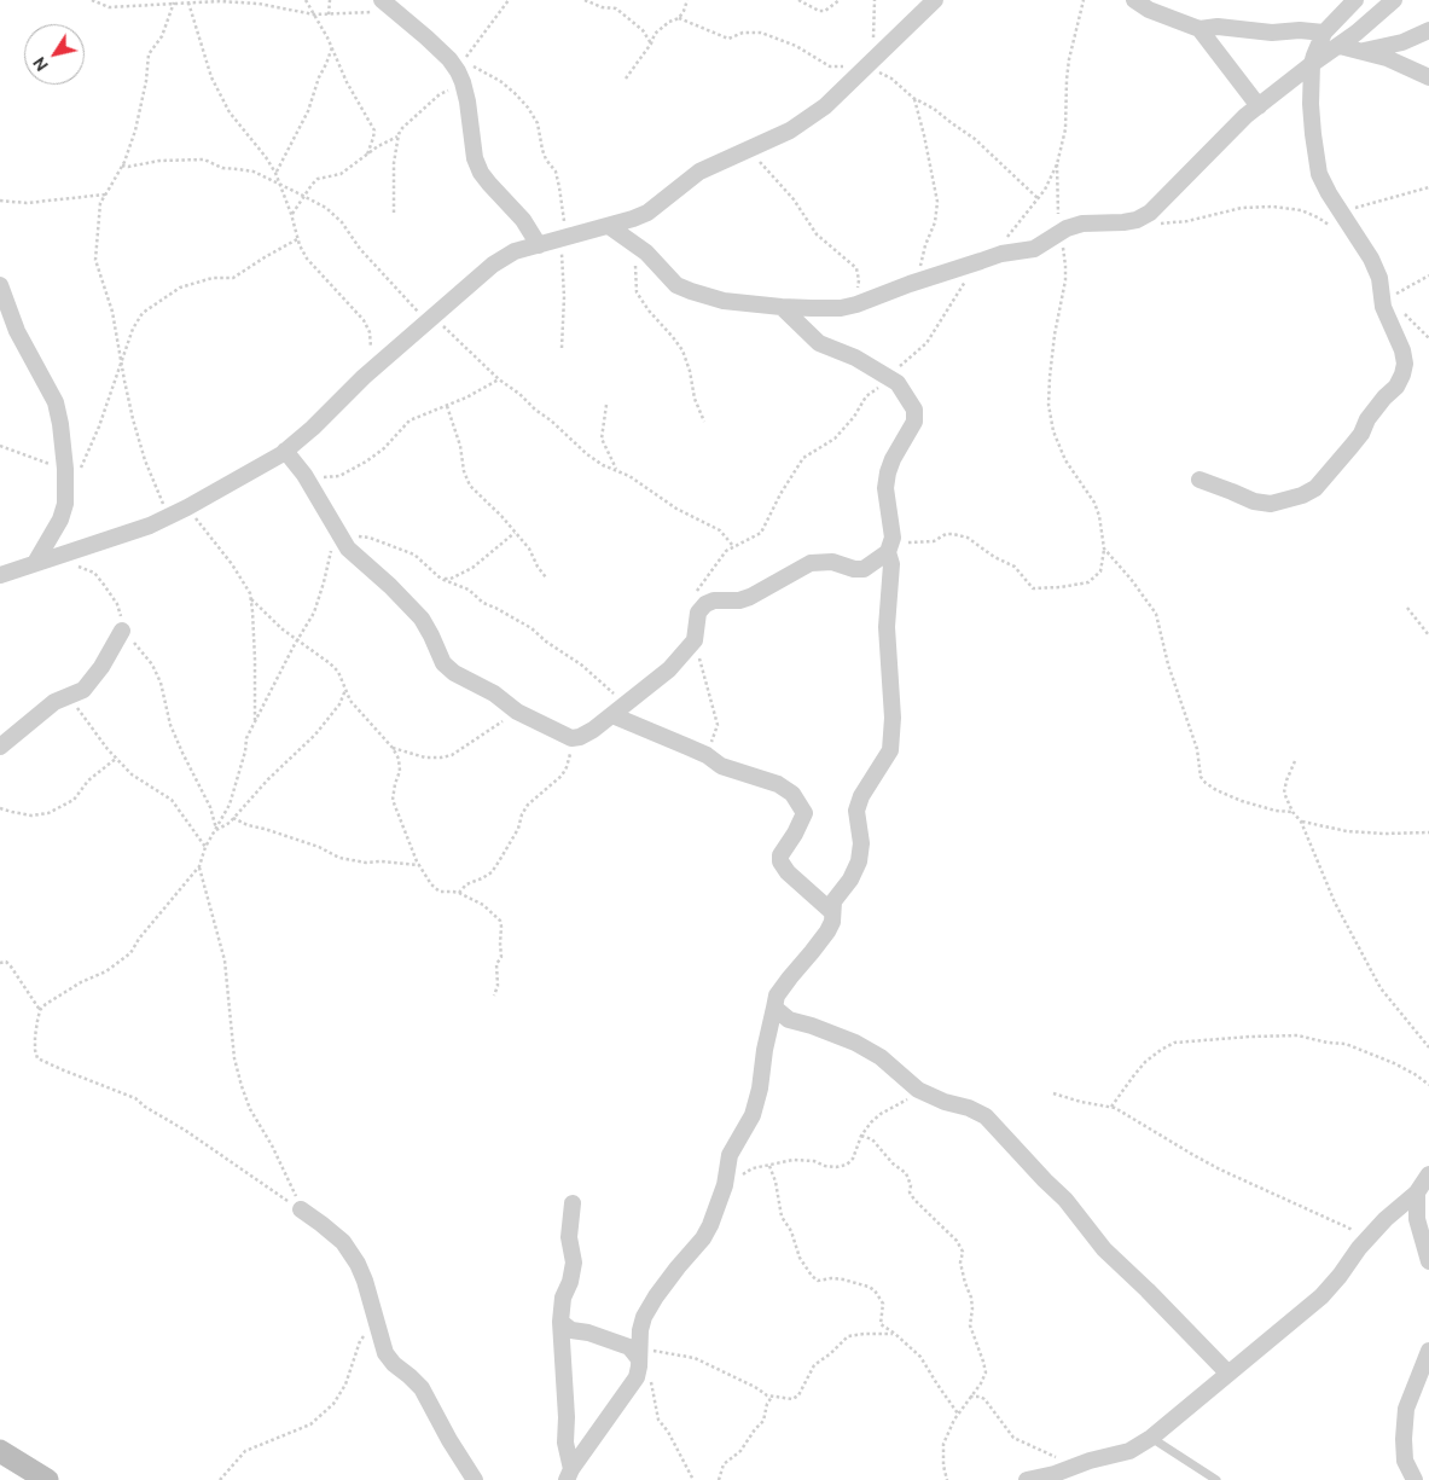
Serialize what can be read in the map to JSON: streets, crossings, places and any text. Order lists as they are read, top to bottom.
{
  "north": "bottom left"
}
